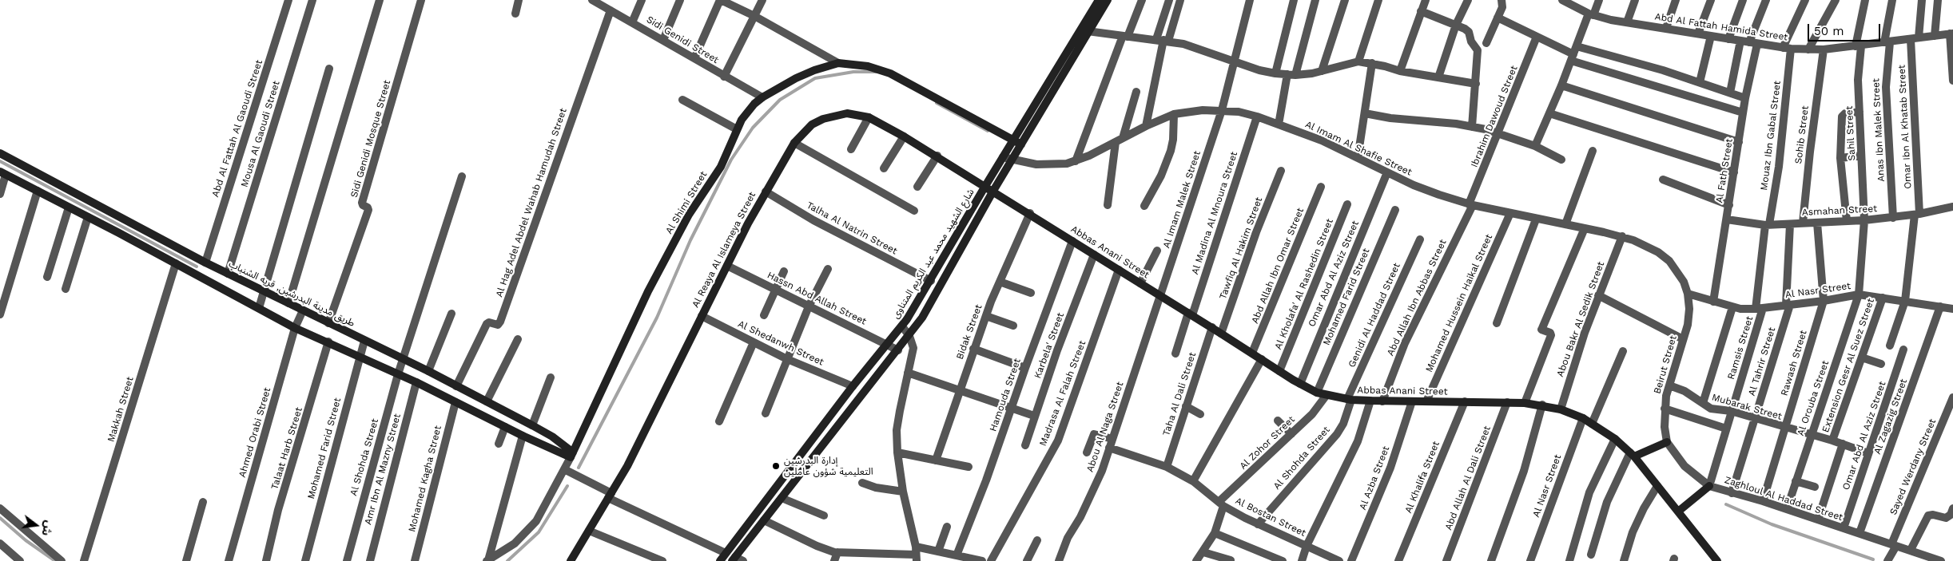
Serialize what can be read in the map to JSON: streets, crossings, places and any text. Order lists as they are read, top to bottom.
{
  "streets": {
    "street": [
      "Abd Al Fattah Hamida Street",
      "Sidi Genidi Street",
      "Ibrahim Dawoud Street",
      "Omar Ibn Al Khatab Street",
      "Abd Al Fattah Al Gaoudi Street",
      "Anas Ibn Malek Street",
      "Sahil Street",
      "Mousa Al Gaoudi Street",
      "Sohib Street",
      "Mouaz Ibn Gabal Street",
      "Sidi Genidi Mosque Street",
      "Al Imam Al Shafie Street",
      "Al Fath Street",
      "Al Imam Malek Street",
      "Al Hag Adel Abdel Wahab Hamudah Street",
      "Al Shimi Street",
      "Asmahan Street",
      "Al Madina Al Mnoura Street",
      "Talha Al Natrin Street",
      "Tawfiq Al Hakim Street",
      "Al Reaya Al Islameya Street",
      "Abbas Anani Street",
      "شارع الشهيد محمد عبد الكريم المتناوى",
      "Abd Allah Ibn Omar Street",
      "Omar Abd Al Aziz Street",
      "Al Kholafa' Al Rashedin Street",
      "Al Nasr Street",
      "طريق مدينة البدرشين, قريه الشنباب",
      "Mohamed Farid Street",
      "Abd Allah Ibn Abbas Street",
      "Hassn Abd Allah Street",
      "Mohamed Hussein Haikal Street",
      "Genidi Al Haddad Street",
      "Abou Bakr Al Sedik Street",
      "Bidak Street",
      "Al Shedanwh Street",
      "Karbela' Street",
      "Ramsis Street",
      "Al Tahrir Street",
      "Rawash Street",
      "Beirut Street",
      "Extension Gesr Al Suez Street",
      "Madrasa Al Falah Street",
      "Taha Al Dali Street",
      "Hamouda Street",
      "Al Orouba Street",
      "Mubarak Street",
      "Makkah Street",
      "Al Zagazig Street",
      "Abou Al Naga Street",
      "Ahmed Orabi Street",
      "Al Zohor Street",
      "Talaat Harb Street",
      "Al Shohda Street",
      "Sayed Werdany Street",
      "Amr Ibn Al Mazny Street",
      "Al Khalifa Street",
      "Al Azba Street",
      "Abd Allah Al Dali Street",
      "Mohamed Kagha Street",
      "Zaghloul Al Haddad Street",
      "Al Bostan Street"
    ]
  },
  "crossings": [
    ["Abd Al Fattah Hamida Street", "Omar Ibn Al Khatab Street"],
    ["Abd Al Fattah Hamida Street", "Anas Ibn Malek Street"],
    ["Abd Al Fattah Hamida Street", "Sahil Street"],
    ["Abd Al Fattah Hamida Street", "Sohib Street"],
    ["Abd Al Fattah Hamida Street", "Mouaz Ibn Gabal Street"],
    ["Abd Al Fattah Hamida Street", "Al Fath Street"],
    ["Sidi Genidi Street", "Al Hag Adel Abdel Wahab Hamudah Street"],
    ["Sidi Genidi Street", "Al Shimi Street"],
    ["Ibrahim Dawoud Street", "Al Imam Al Shafie Street"],
    ["Ibrahim Dawoud Street", "Abd Allah Ibn Abbas Street"],
    ["Omar Ibn Al Khatab Street", "Asmahan Street"],
    ["Omar Ibn Al Khatab Street", "Al Nasr Street"],
    ["Abd Al Fattah Al Gaoudi Street", "طريق مدينة البدرشين, قريه الشنباب"],
    ["Anas Ibn Malek Street", "Asmahan Street"],
    ["Sahil Street", "Asmahan Street"],
    ["Sahil Street", "Al Nasr Street"],
    ["Sahil Street", "Al Orouba Street"],
    ["Mousa Al Gaoudi Street", "طريق مدينة البدرشين, قريه الشنباب"],
    ["Sohib Street", "Asmahan Street"],
    ["Mouaz Ibn Gabal Street", "Asmahan Street"],
    ["Mouaz Ibn Gabal Street", "Al Nasr Street"],
    ["Mouaz Ibn Gabal Street", "Ramsis Street"],
    ["Sidi Genidi Mosque Street", "طريق مدينة البدرشين, قريه الشنباب"],
    ["Al Imam Al Shafie Street", "Al Imam Malek Street"],
    ["Al Imam Al Shafie Street", "Al Madina Al Mnoura Street"],
    ["Al Imam Al Shafie Street", "شارع الشهيد محمد عبد الكريم المتناوى"],
    ["Al Imam Al Shafie Street", "Omar Abd Al Aziz Street"],
    ["Al Imam Al Shafie Street", "Al Nasr Street"],
    ["Al Imam Al Shafie Street", "Abd Allah Ibn Abbas Street"],
    ["Al Imam Al Shafie Street", "Mohamed Hussein Haikal Street"],
    ["Al Imam Al Shafie Street", "Abou Bakr Al Sedik Street"],
    ["Al Imam Al Shafie Street", "Beirut Street"],
    ["Al Fath Street", "Asmahan Street"],
    ["Al Fath Street", "Al Nasr Street"],
    ["Al Imam Malek Street", "Abbas Anani Street"],
    ["Al Imam Malek Street", "Abou Al Naga Street"],
    ["Al Hag Adel Abdel Wahab Hamudah Street", "طريق مدينة البدرشين, قريه الشنباب"],
    ["Al Shimi Street", "شارع الشهيد محمد عبد الكريم المتناوى"],
    ["Al Shimi Street", "طريق مدينة البدرشين, قريه الشنباب"],
    ["Asmahan Street", "Al Tahrir Street"],
    ["Al Madina Al Mnoura Street", "Abbas Anani Street"],
    ["Talha Al Natrin Street", "Al Reaya Al Islameya Street"],
    ["Talha Al Natrin Street", "شارع الشهيد محمد عبد الكريم المتناوى"],
    ["Tawfiq Al Hakim Street", "Abbas Anani Street"],
    ["Al Reaya Al Islameya Street", "Abbas Anani Street"],
    ["Al Reaya Al Islameya Street", "شارع الشهيد محمد عبد الكريم المتناوى"],
    ["Al Reaya Al Islameya Street", "Hassn Abd Allah Street"],
    ["Al Reaya Al Islameya Street", "Al Shedanwh Street"],
    ["Abbas Anani Street", "شارع الشهيد محمد عبد الكريم المتناوى"],
    ["Abbas Anani Street", "Abd Allah Ibn Omar Street"],
    ["Abbas Anani Street", "Omar Abd Al Aziz Street"],
    ["Abbas Anani Street", "Al Kholafa' Al Rashedin Street"],
    ["Abbas Anani Street", "Al Nasr Street"],
    ["Abbas Anani Street", "Mohamed Farid Street"],
    ["Abbas Anani Street", "Abd Allah Ibn Abbas Street"],
    ["Abbas Anani Street", "Mohamed Hussein Haikal Street"],
    ["Abbas Anani Street", "Genidi Al Haddad Street"],
    ["Abbas Anani Street", "Abou Bakr Al Sedik Street"],
    ["Abbas Anani Street", "Bidak Street"],
    ["Abbas Anani Street", "Karbela' Street"],
    ["Abbas Anani Street", "Madrasa Al Falah Street"],
    ["Abbas Anani Street", "Taha Al Dali Street"],
    ["Abbas Anani Street", "Hamouda Street"],
    ["Abbas Anani Street", "Abou Al Naga Street"],
    ["Abbas Anani Street", "Al Zohor Street"],
    ["Abbas Anani Street", "Al Shohda Street"],
    ["Abbas Anani Street", "Al Khalifa Street"],
    ["Abbas Anani Street", "Al Azba Street"],
    ["Abbas Anani Street", "Abd Allah Al Dali Street"],
    ["شارع الشهيد محمد عبد الكريم المتناوى", "Hassn Abd Allah Street"],
    ["شارع الشهيد محمد عبد الكريم المتناوى", "Al Shedanwh Street"],
    ["Omar Abd Al Aziz Street", "Mubarak Street"],
    ["Omar Abd Al Aziz Street", "Zaghloul Al Haddad Street"],
    ["Al Nasr Street", "Ramsis Street"],
    ["Al Nasr Street", "Al Tahrir Street"],
    ["Al Nasr Street", "Rawash Street"],
    ["Al Nasr Street", "Beirut Street"],
    ["Al Nasr Street", "Extension Gesr Al Suez Street"],
    ["Al Nasr Street", "Al Orouba Street"],
    ["Al Nasr Street", "Al Zagazig Street"],
    ["طريق مدينة البدرشين, قريه الشنباب", "Mohamed Farid Street"],
    ["طريق مدينة البدرشين, قريه الشنباب", "Ahmed Orabi Street"],
    ["طريق مدينة البدرشين, قريه الشنباب", "Al Shohda Street"],
    ["Genidi Al Haddad Street", "Al Shohda Street"],
    ["Ramsis Street", "Mubarak Street"],
    ["Ramsis Street", "Zaghloul Al Haddad Street"],
    ["Al Tahrir Street", "Mubarak Street"],
    ["Al Tahrir Street", "Zaghloul Al Haddad Street"],
    ["Rawash Street", "Mubarak Street"],
    ["Rawash Street", "Zaghloul Al Haddad Street"],
    ["Beirut Street", "Mubarak Street"],
    ["Beirut Street", "Zaghloul Al Haddad Street"],
    ["Extension Gesr Al Suez Street", "Mubarak Street"],
    ["Taha Al Dali Street", "Al Bostan Street"],
    ["Al Orouba Street", "Mubarak Street"],
    ["Al Orouba Street", "Zaghloul Al Haddad Street"],
    ["Al Zagazig Street", "Zaghloul Al Haddad Street"],
    ["Abou Al Naga Street", "Al Bostan Street"],
    ["Al Zohor Street", "Al Bostan Street"],
    ["Al Shohda Street", "Al Bostan Street"],
    ["Sayed Werdany Street", "Zaghloul Al Haddad Street"]
  ],
  "places": ["إدارة البدرشين التعليمية شؤون عاملين"],
  "scale_bar": "50 m",
  "north": "right"
}
